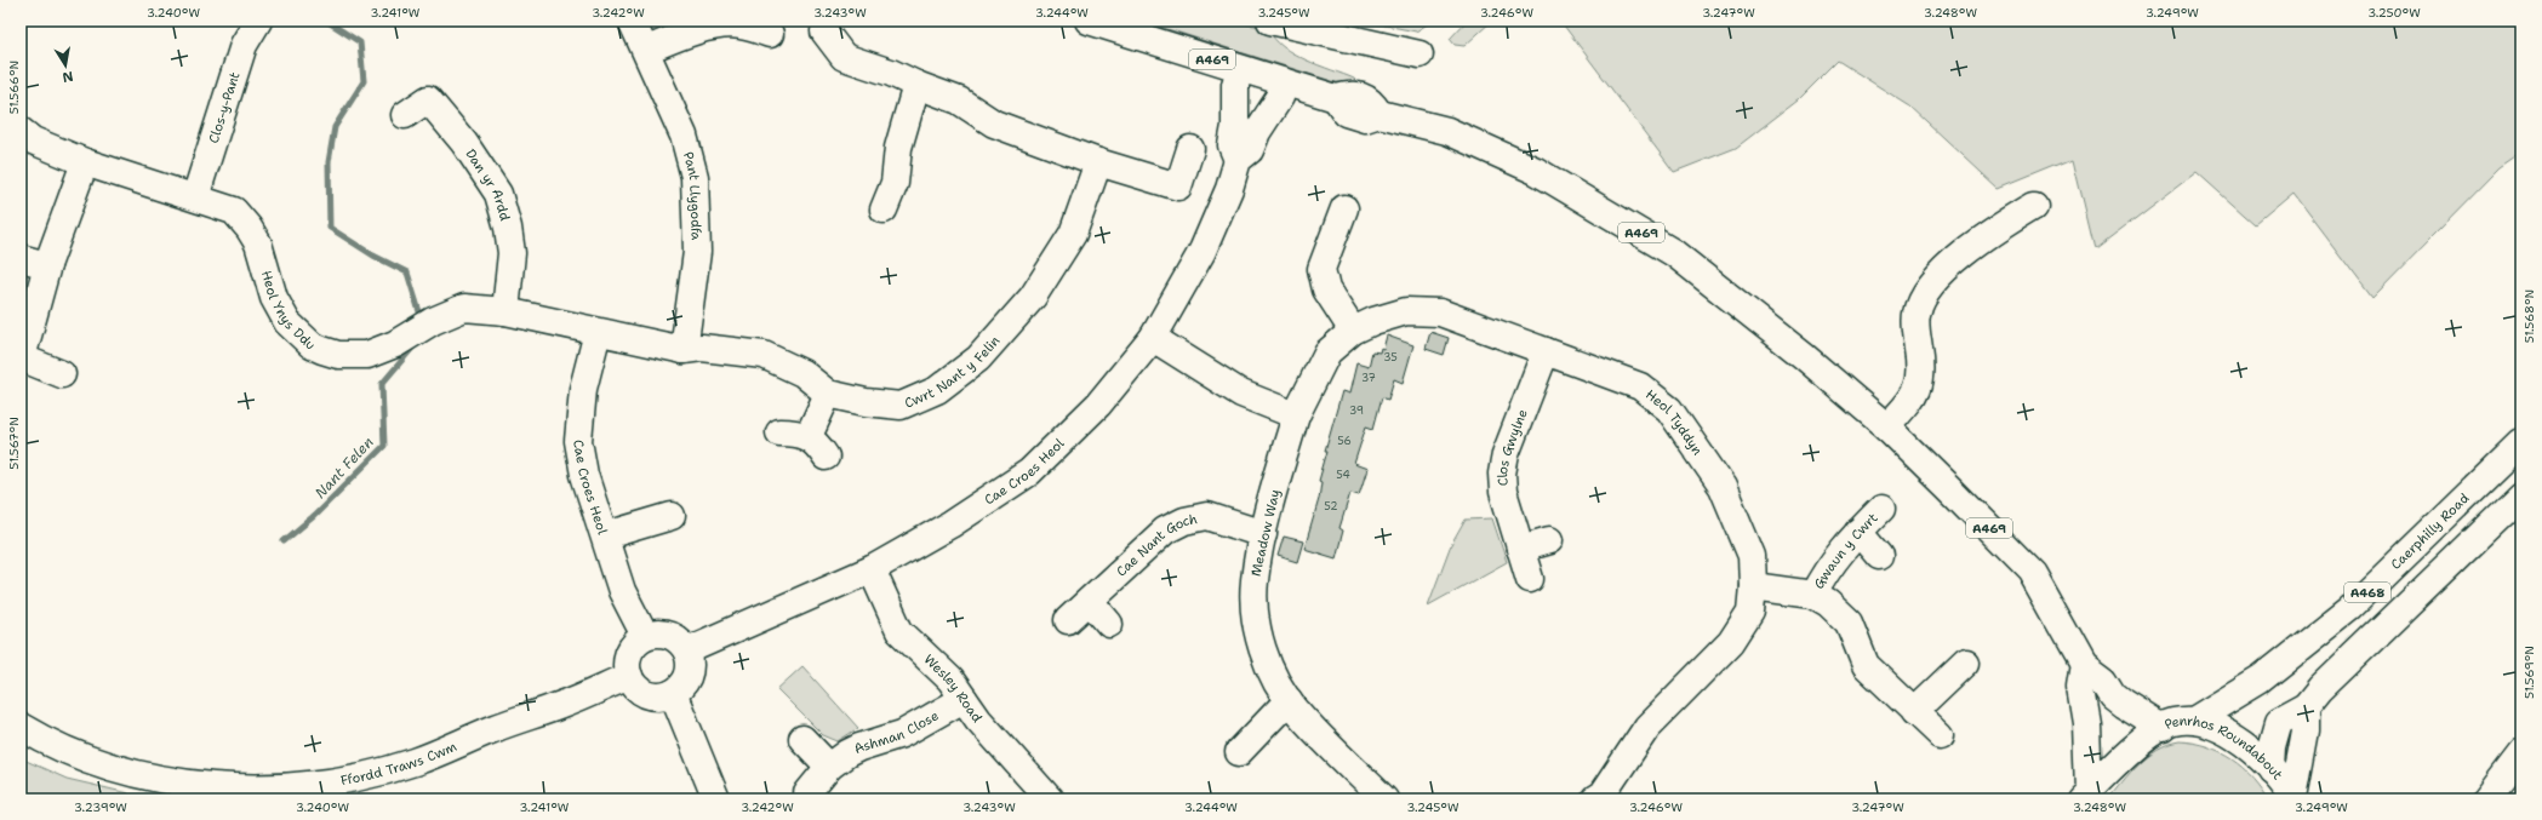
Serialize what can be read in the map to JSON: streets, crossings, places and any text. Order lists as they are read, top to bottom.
{
  "streets": {
    "street": [
      "A469",
      "Clos-y-Pant",
      "Dan yr Ardd",
      "Pant Llygodfa",
      "Heol Ynys Ddu",
      "Cwrt Nant y Felin",
      "Heol Tyddyn",
      "Clos Gwylne",
      "Cae Croes Heol",
      "Caerphilly Road",
      "Meadow Way",
      "Cae Nant Goch",
      "Gwaun y Cwrt",
      "A468",
      "Wesley Road",
      "Ashman Close",
      "Penrhos Roundabout",
      "Ffordd Traws Cwm"
    ]
  },
  "crossings": [
    ["A469", "Cae Croes Heol"],
    ["A469", "Penrhos Roundabout"],
    ["Clos-y-Pant", "Heol Ynys Ddu"],
    ["Dan yr Ardd", "Heol Ynys Ddu"],
    ["Pant Llygodfa", "Cwrt Nant y Felin"],
    ["Heol Ynys Ddu", "Cwrt Nant y Felin"],
    ["Heol Ynys Ddu", "Cae Croes Heol"],
    ["Cwrt Nant y Felin", "Cae Croes Heol"],
    ["Heol Tyddyn", "Clos Gwylne"],
    ["Heol Tyddyn", "Meadow Way"],
    ["Heol Tyddyn", "Gwaun y Cwrt"],
    ["Cae Croes Heol", "Wesley Road"],
    ["Cae Croes Heol", "Ffordd Traws Cwm"],
    ["Caerphilly Road", "Penrhos Roundabout"],
    ["Meadow Way", "Cae Nant Goch"],
    ["A468", "Penrhos Roundabout"],
    ["Wesley Road", "Ashman Close"]
  ],
  "water": ["Nant Felen"],
  "house_numbers": [
    "35",
    "37",
    "39",
    "56",
    "54",
    "52"
  ],
  "north": "bottom",
  "coordinates": [
    "3.240°W",
    "3.241°W",
    "3.242°W",
    "3.243°W",
    "3.244°W",
    "3.245°W",
    "3.246°W",
    "3.247°W",
    "3.248°W",
    "3.249°W",
    "3.250°W",
    "51.566°N",
    "51.568°N",
    "51.567°N",
    "51.569°N",
    "3.239°W"
  ]
}
